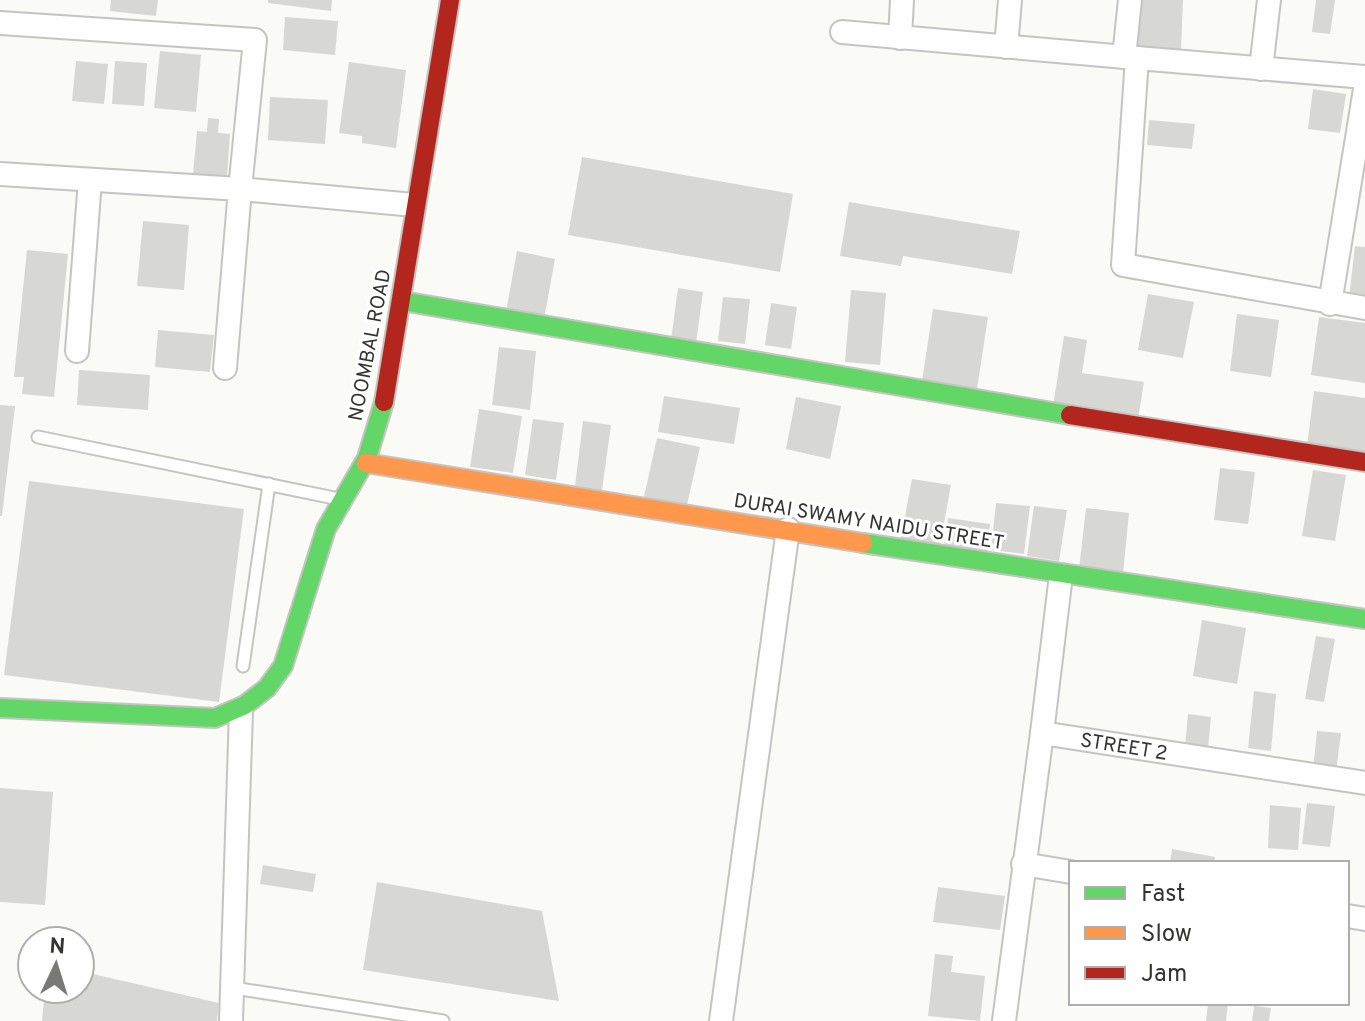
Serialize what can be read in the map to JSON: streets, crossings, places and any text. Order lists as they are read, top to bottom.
{
  "streets": {
    "street": ["NOOMBAL ROAD", "DURAI SWAMY NAIDU STREET", "STREET 2"]
  },
  "crossings": [
    ["NOOMBAL ROAD", "DURAI SWAMY NAIDU STREET"]
  ],
  "legend": ["Fast", "Slow", "Jam"],
  "north": "top"
}
